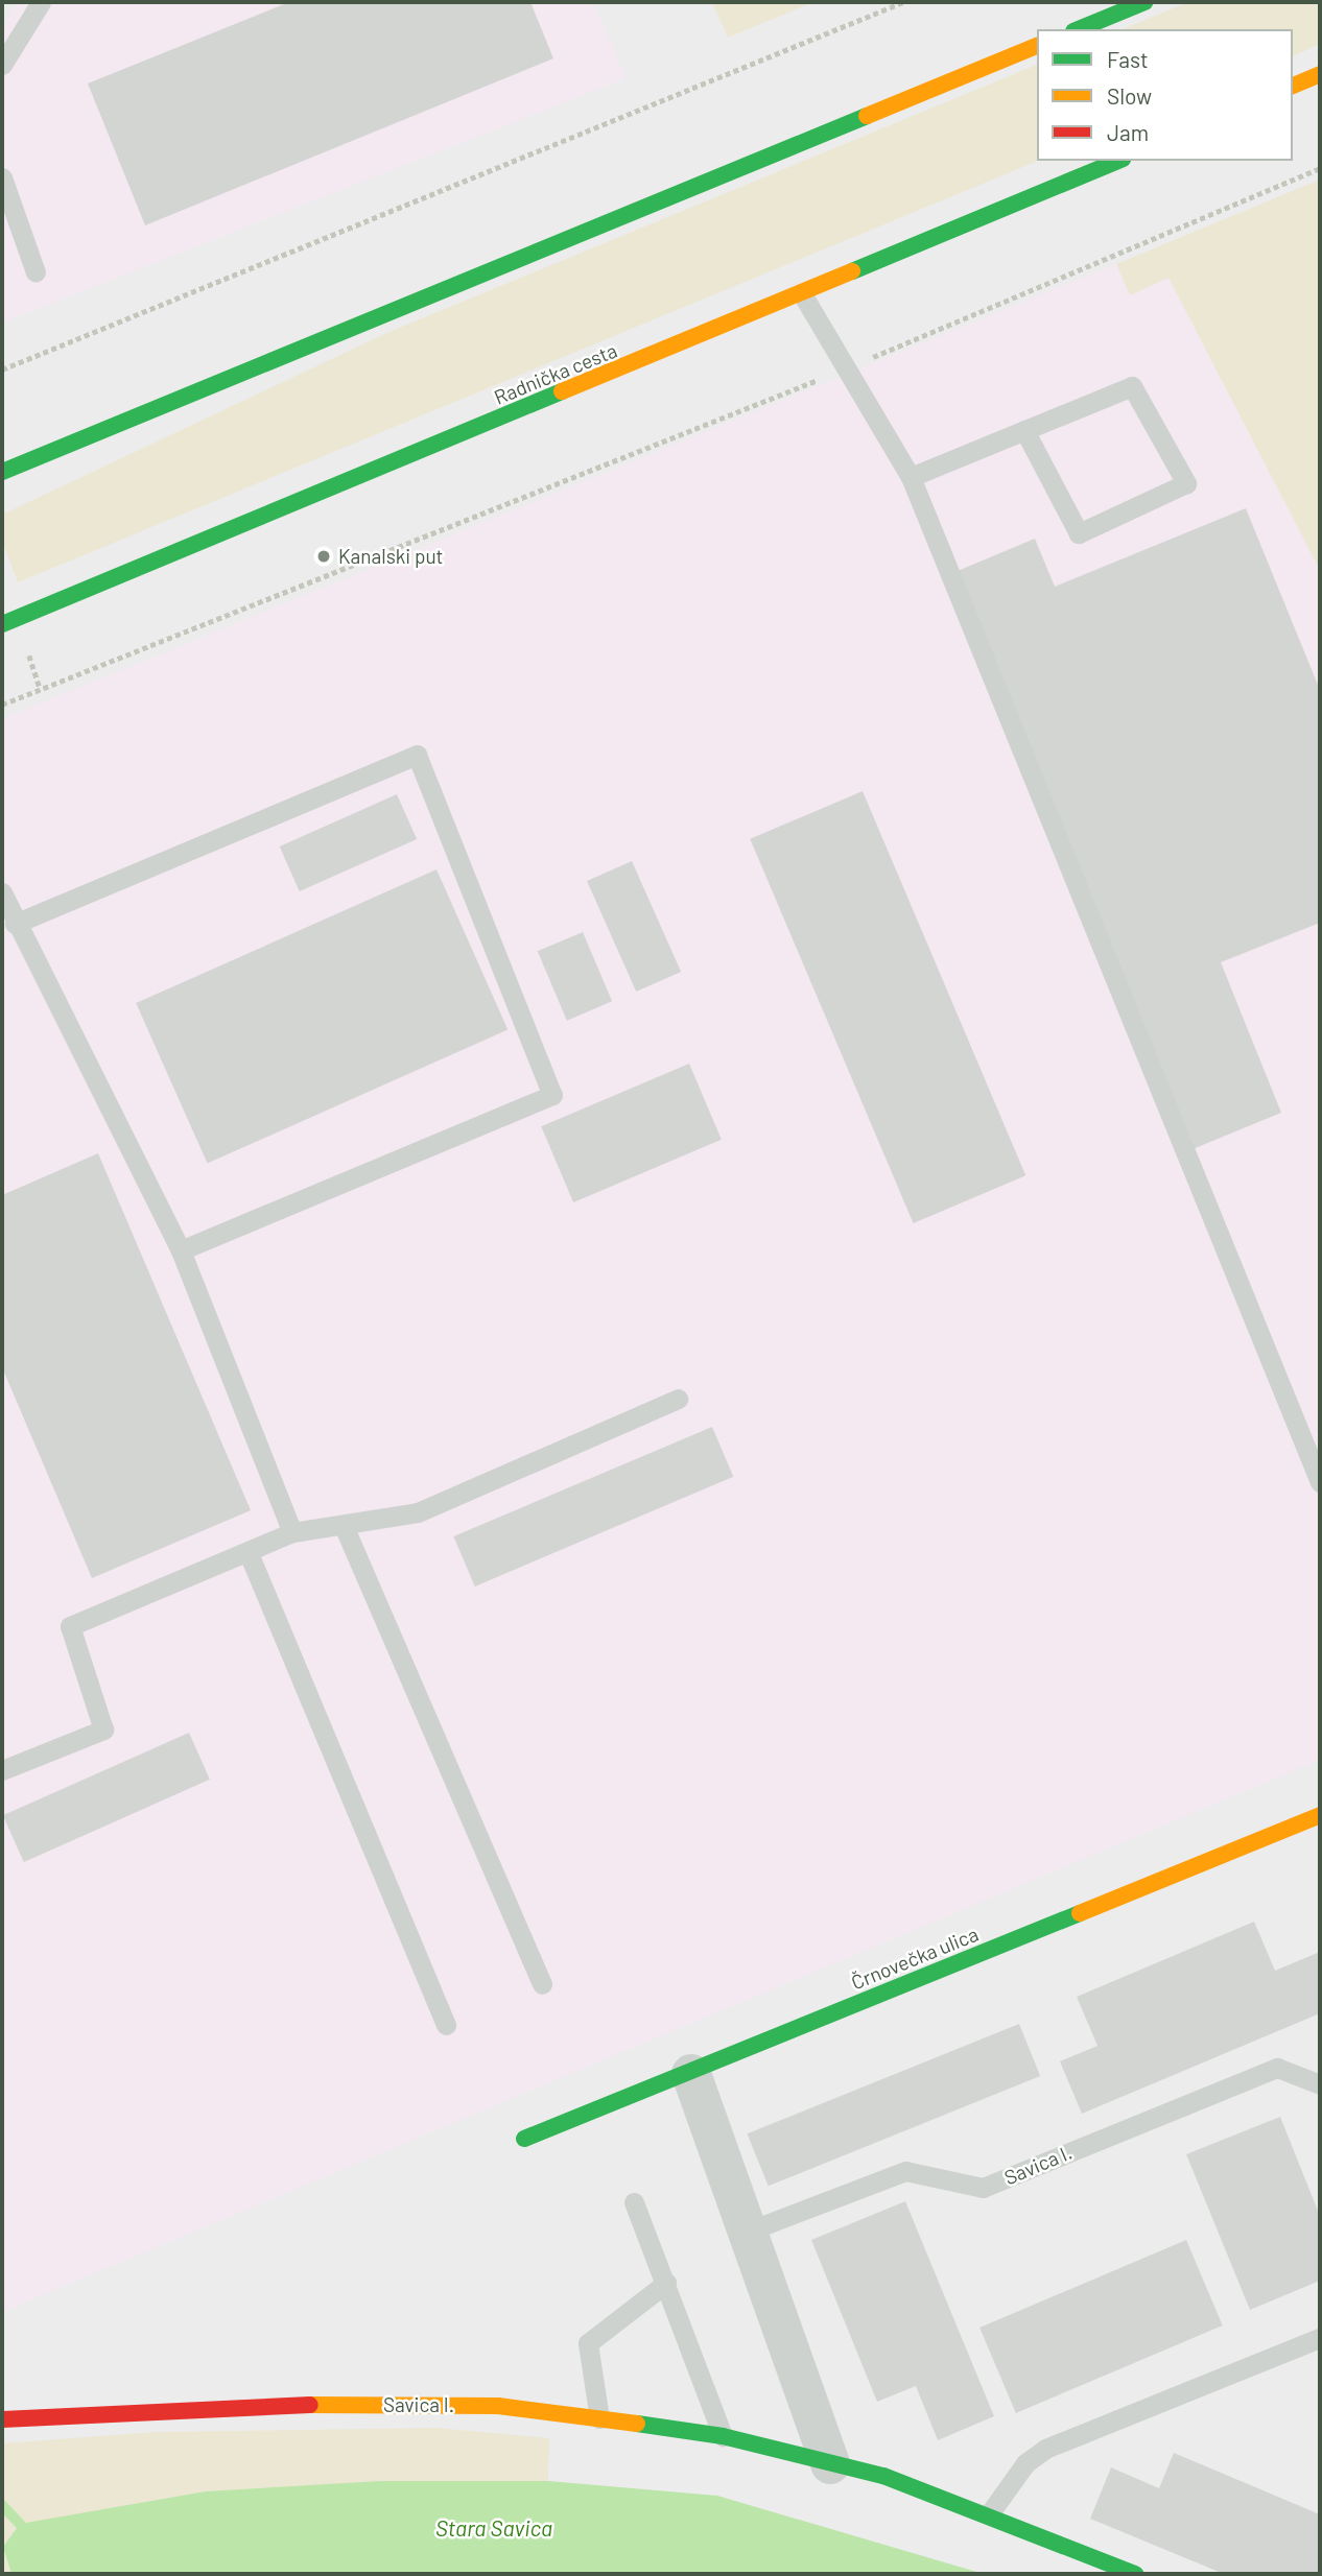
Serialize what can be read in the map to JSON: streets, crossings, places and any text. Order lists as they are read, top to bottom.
{
  "streets": {
    "main road": ["Radnička cesta", "Črnovečka ulica", "Savica I."]
  },
  "water": ["Stara Savica"],
  "places": ["Kanalski put"],
  "legend": ["Fast", "Slow", "Jam"]
}
